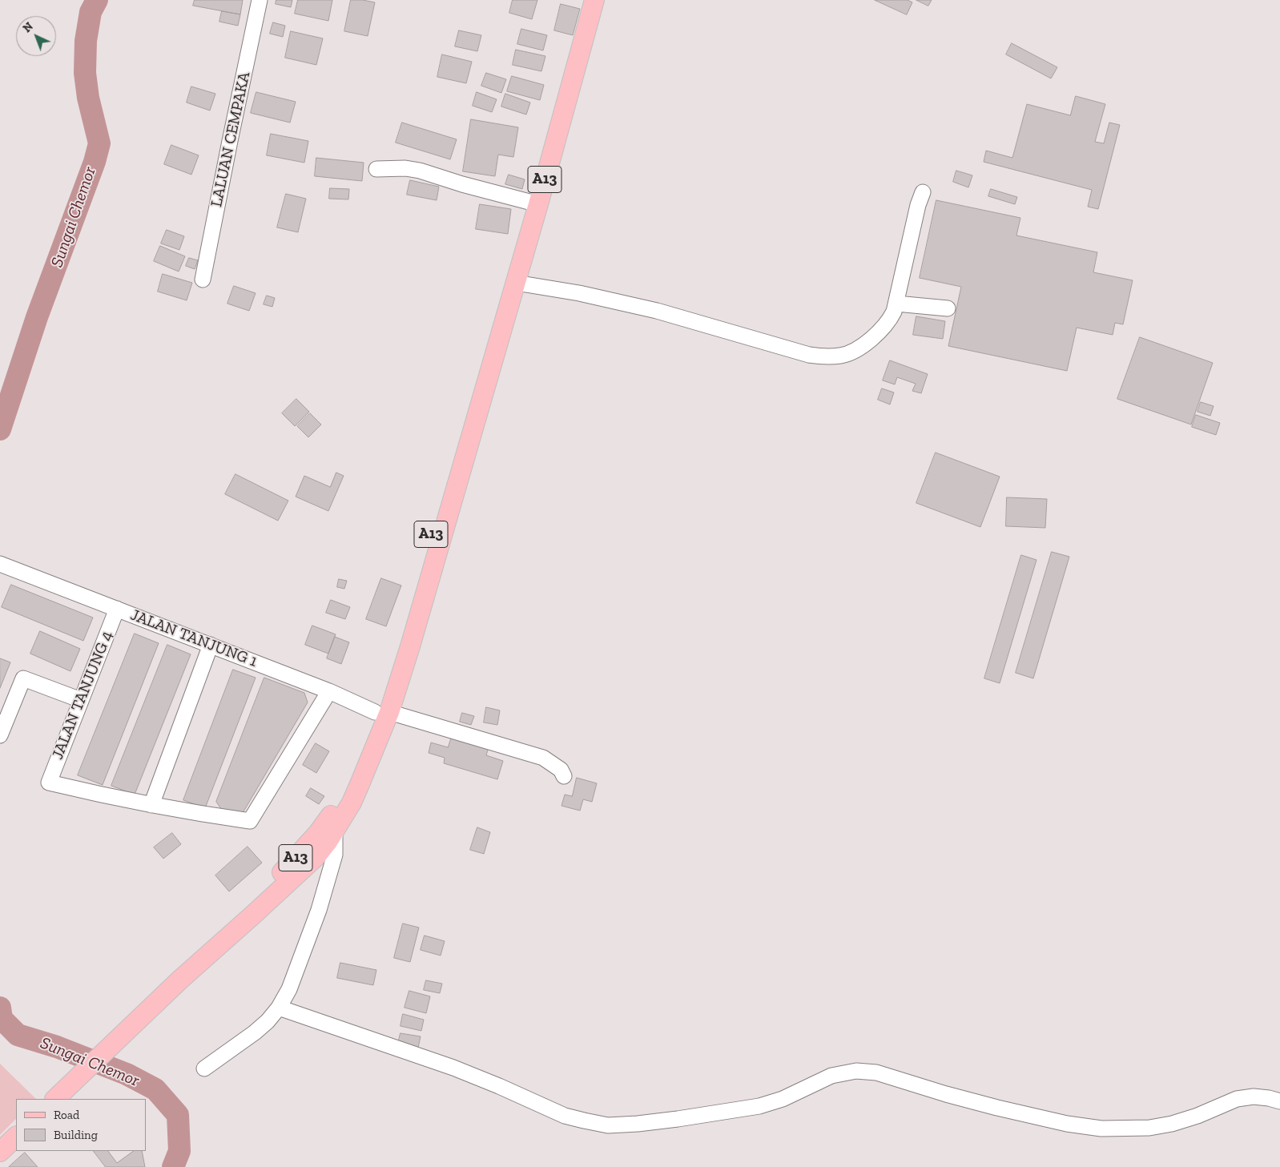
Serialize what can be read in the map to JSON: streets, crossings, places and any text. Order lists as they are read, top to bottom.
{
  "streets": {
    "main road": ["A13"],
    "street": ["LALUAN CEMPAKA", "JALAN TANJUNG 1", "JALAN TANJUNG 4"]
  },
  "crossings": [
    ["A13", "JALAN TANJUNG 1"],
    ["JALAN TANJUNG 1", "JALAN TANJUNG 4"]
  ],
  "water": ["Sungai Chemor"],
  "legend": ["Road", "Building"],
  "north": "top left"
}
